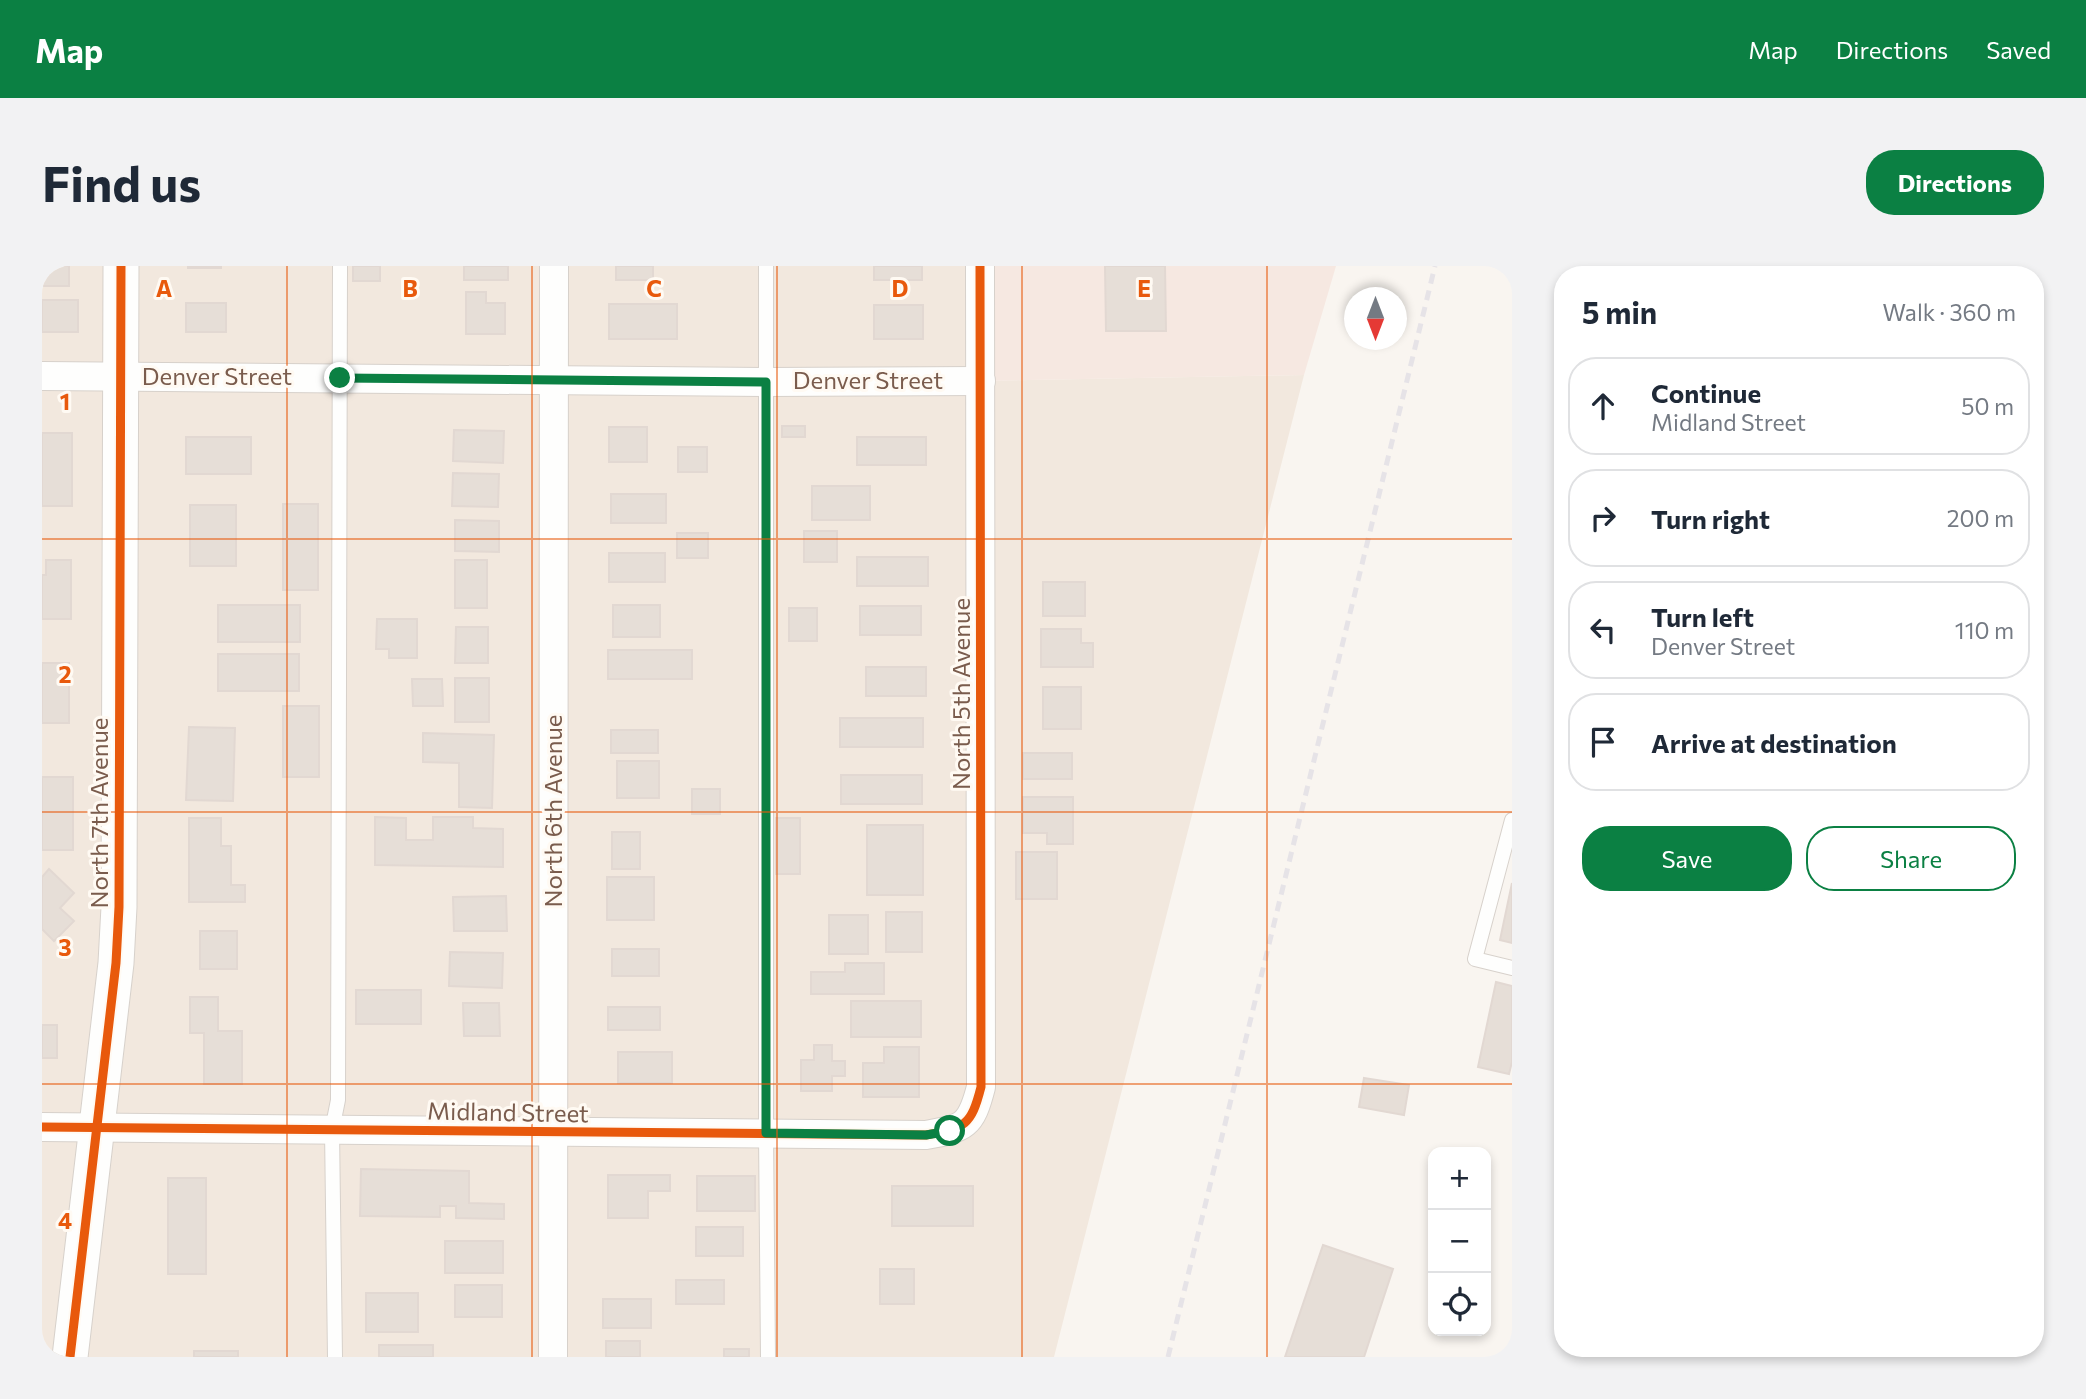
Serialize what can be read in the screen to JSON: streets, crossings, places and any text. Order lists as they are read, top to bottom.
{
  "streets": {
    "street": [
      "Denver Street",
      "North 5th Avenue",
      "North 6th Avenue",
      "North 7th Avenue",
      "Midland Street"
    ]
  },
  "crossings": [
    ["Denver Street", "North 5th Avenue"],
    ["Denver Street", "North 6th Avenue"],
    ["Denver Street", "North 7th Avenue"],
    ["North 5th Avenue", "Midland Street"],
    ["North 6th Avenue", "Midland Street"],
    ["North 7th Avenue", "Midland Street"]
  ],
  "north": "bottom",
  "page": {
    "header": "Map",
    "nav": ["Map", "Directions", "Saved"],
    "buttons": [
      "Directions",
      ["Save", "Share"]
    ],
    "title": "Find us",
    "heading": ["5 min", "Walk · 360 m"],
    "list": [
      ["Continue", "Midland Street", "50 m"],
      ["Turn right", "200 m"],
      ["Turn left", "Denver Street", "110 m"],
      "Arrive at destination"
    ],
    "map_buttons": ["+", "−"]
  },
  "grid": {
    "columns": [
      "A",
      "B",
      "C",
      "D",
      "E"
    ],
    "rows": [
      "1",
      "2",
      "3",
      "4"
    ]
  }
}
